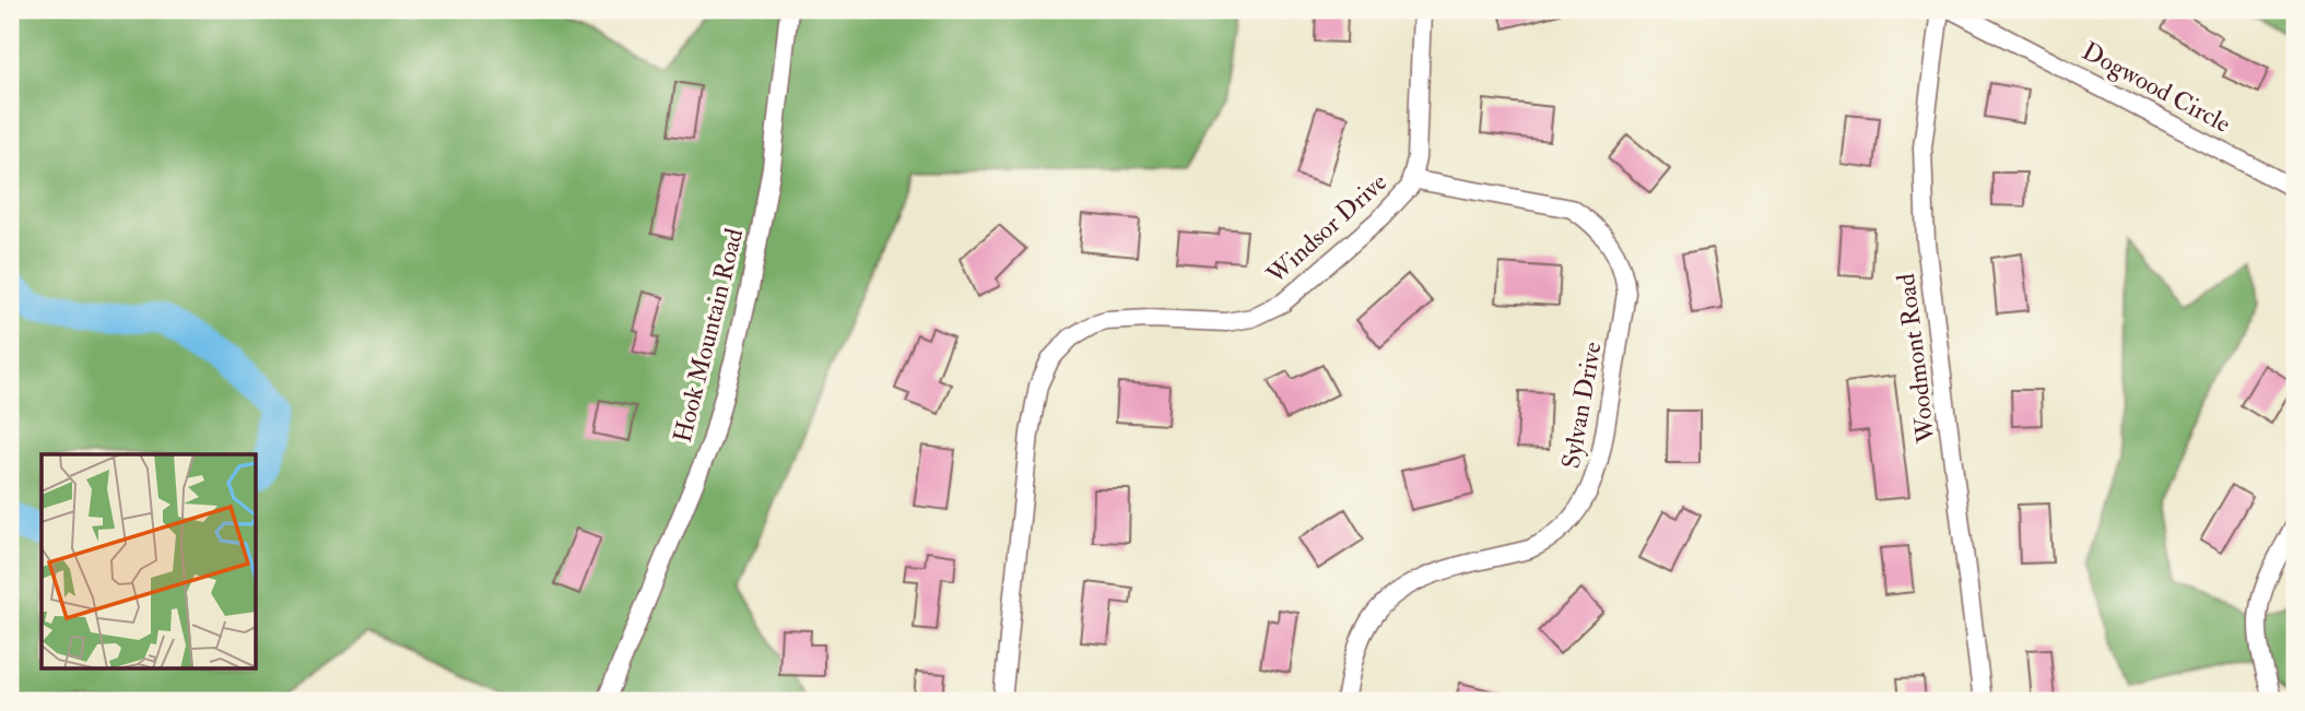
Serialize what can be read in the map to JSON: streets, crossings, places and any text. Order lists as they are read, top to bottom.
{
  "streets": {
    "street": [
      "Dogwood Circle",
      "Windsor Drive",
      "Hook Mountain Road",
      "Woodmont Road",
      "Sylvan Drive"
    ]
  },
  "crossings": [
    ["Windsor Drive", "Sylvan Drive"]
  ]
}
